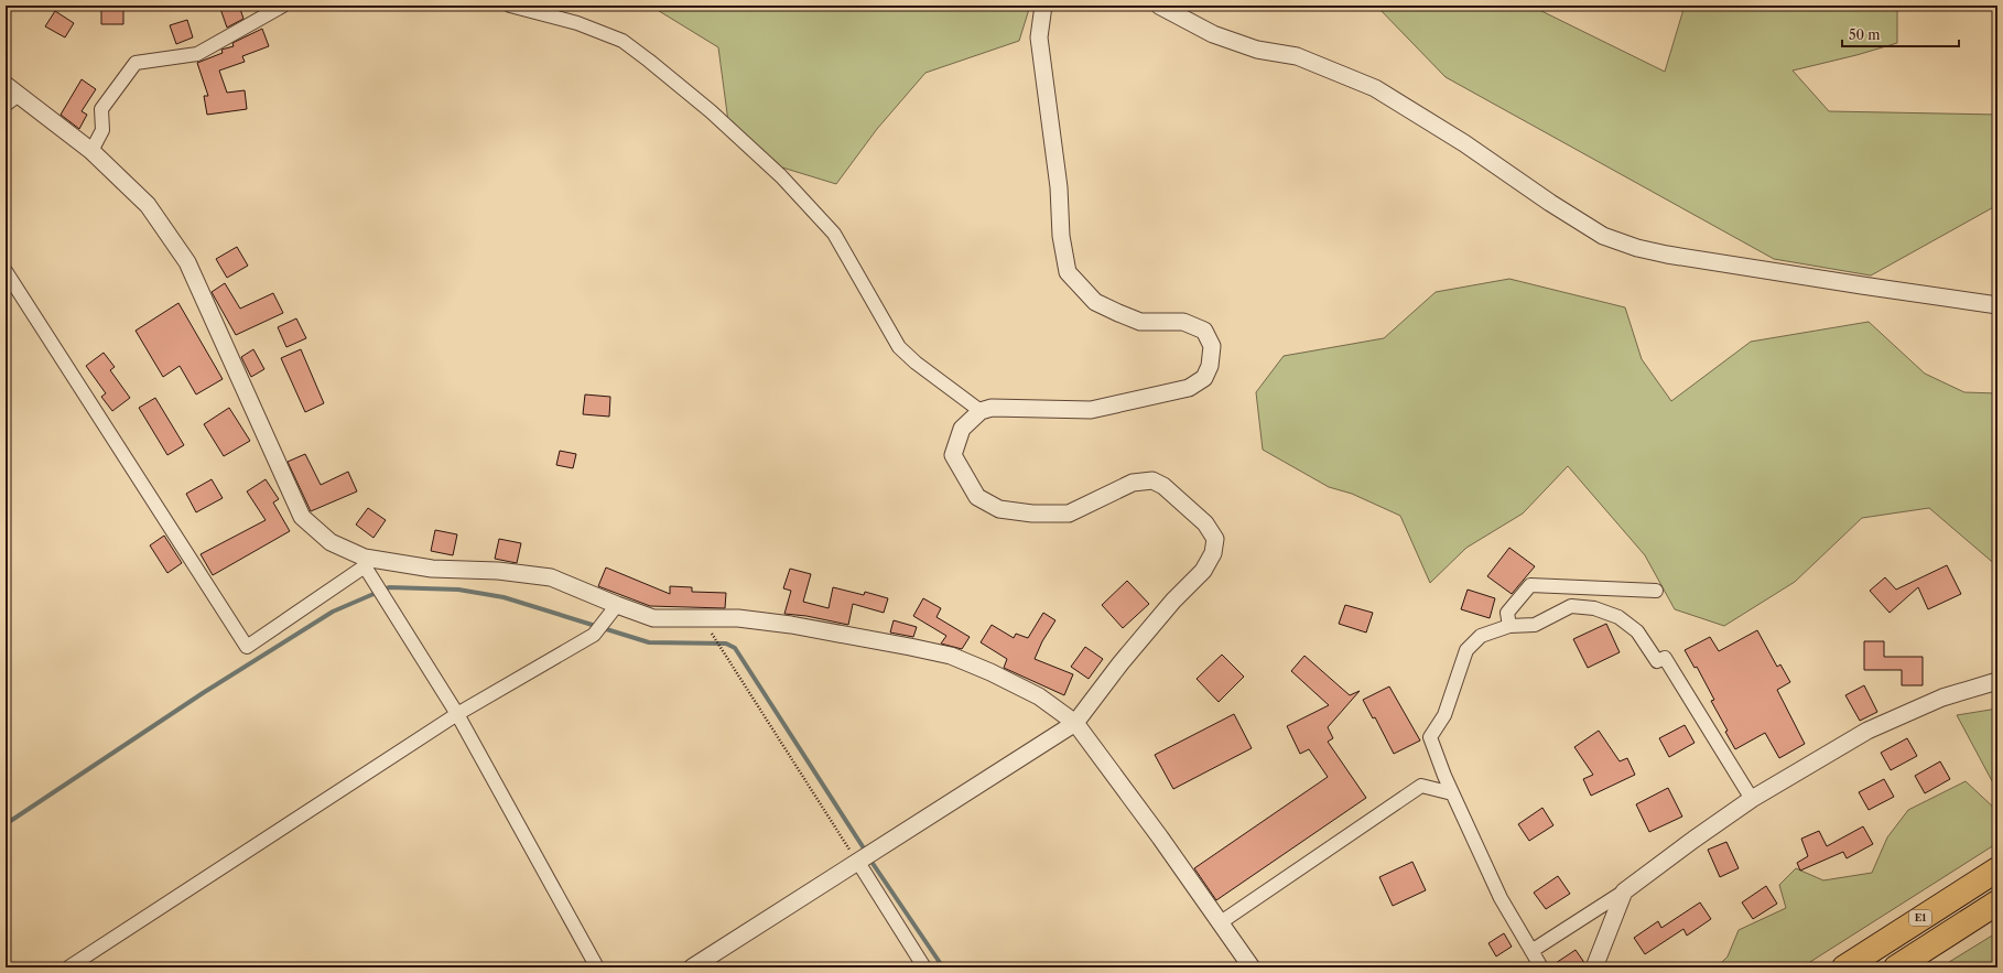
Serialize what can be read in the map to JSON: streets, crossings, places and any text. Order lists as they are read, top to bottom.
{
  "streets": {
    "highway": ["E1"]
  },
  "scale_bar": "50 m"
}
